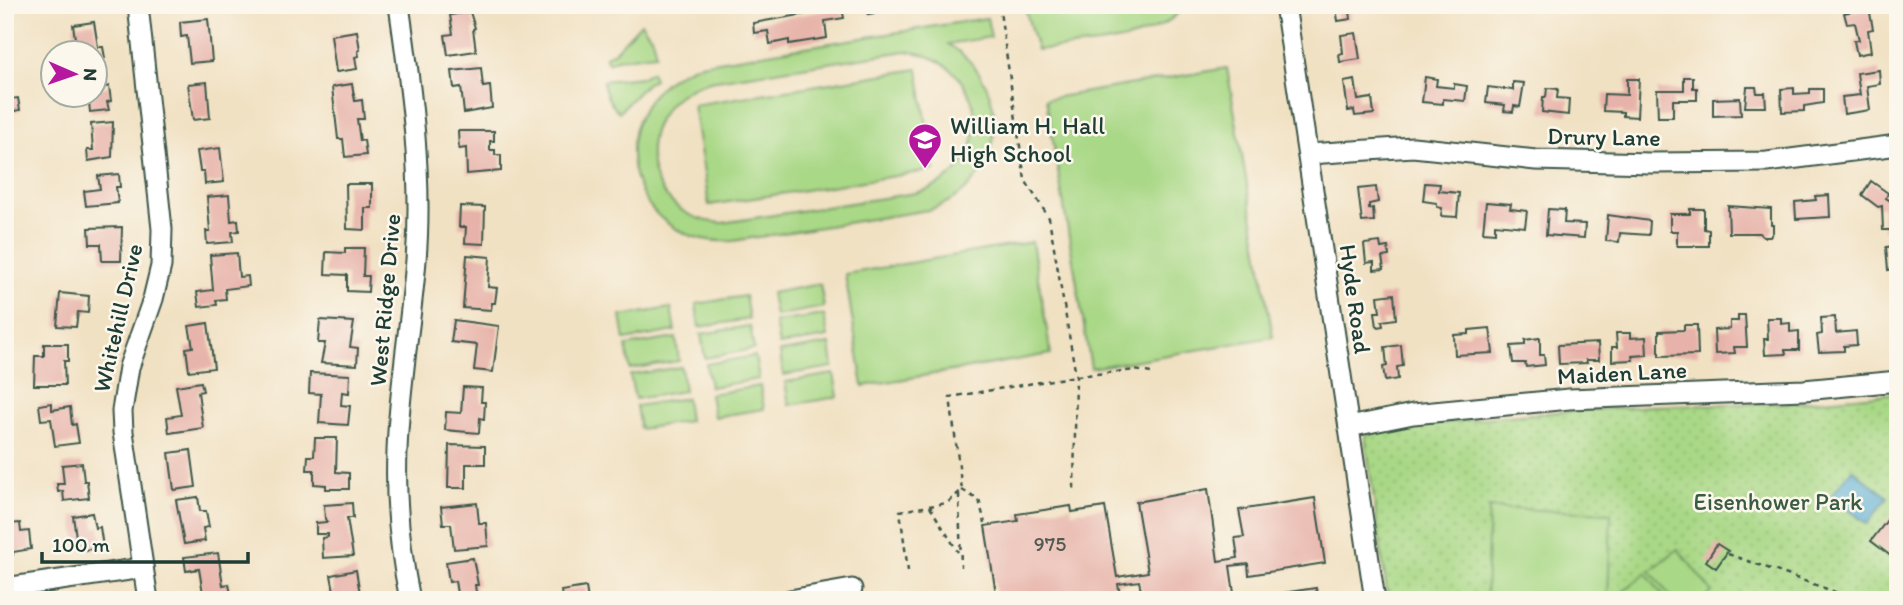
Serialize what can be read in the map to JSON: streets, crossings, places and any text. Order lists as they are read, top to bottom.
{
  "streets": {
    "street": [
      "Drury Lane",
      "Hyde Road",
      "West Ridge Drive",
      "Whitehill Drive",
      "Maiden Lane"
    ]
  },
  "crossings": [
    ["Drury Lane", "Hyde Road"],
    ["Hyde Road", "Maiden Lane"]
  ],
  "parks": ["Eisenhower Park"],
  "places": {
    "school or university": ["William H. Hall High School"]
  },
  "house_numbers": ["975"],
  "scale_bar": "100 m",
  "north": "right"
}
